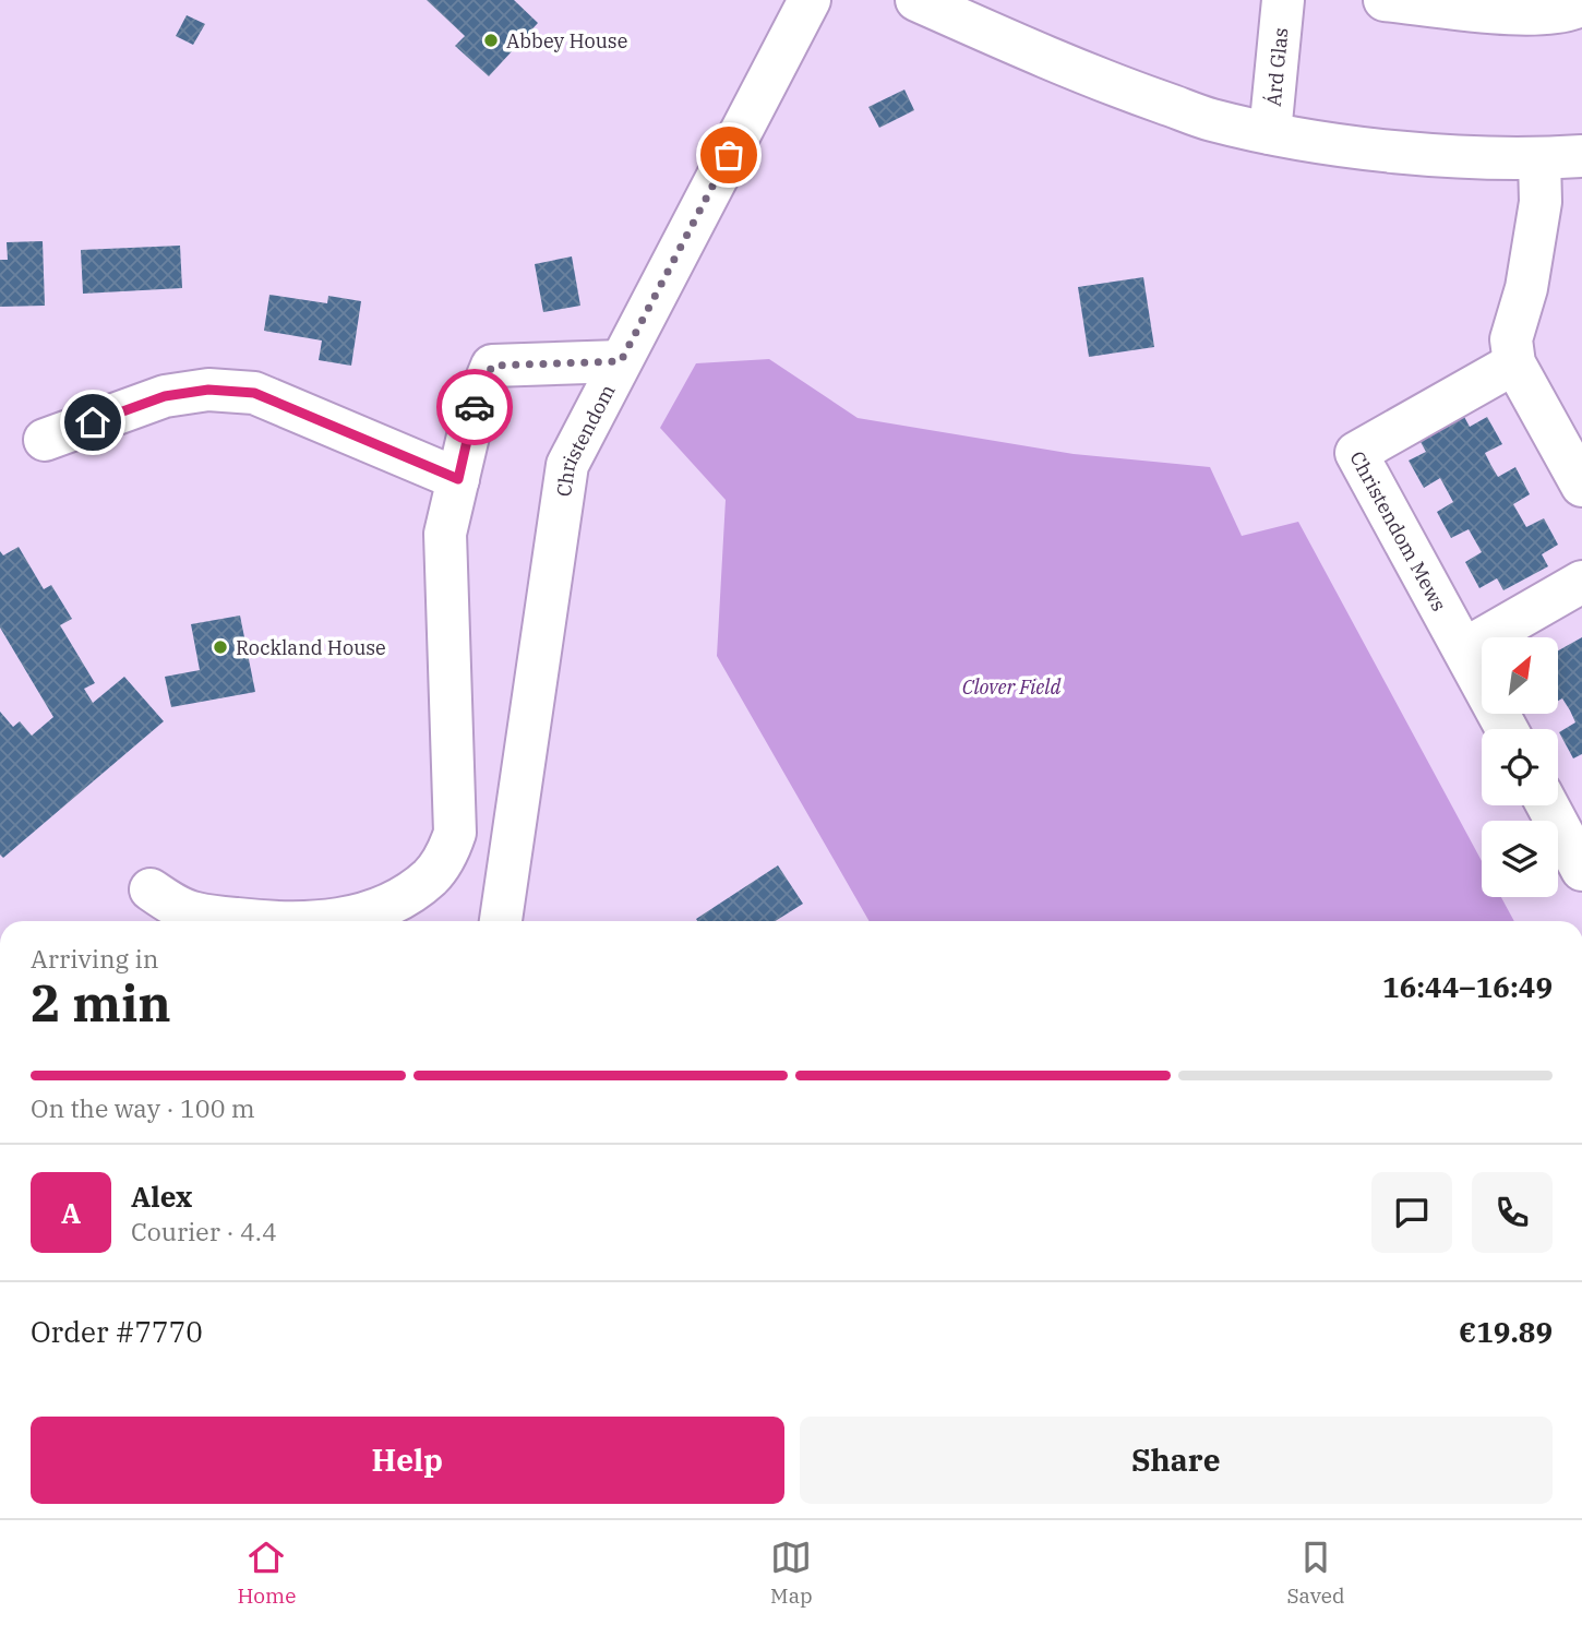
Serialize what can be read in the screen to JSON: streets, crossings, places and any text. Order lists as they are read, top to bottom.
{
  "streets": {
    "street": ["Árd Glas", "Christendom", "Christendom Mews"]
  },
  "parks": ["Clover Field"],
  "places": ["Abbey House", "Rockland House"],
  "north": "top right",
  "page": {
    "heading": ["2 min", "Arriving in", "16:44–16:49"],
    "panel": [
      "Alex",
      "Courier · 4.4",
      "Order #7770",
      "€19.89"
    ],
    "bar": "On the way · 100 m",
    "round": "A",
    "buttons": ["Help", "Share"],
    "tabs": ["Home", "Map", "Saved"]
  }
}
